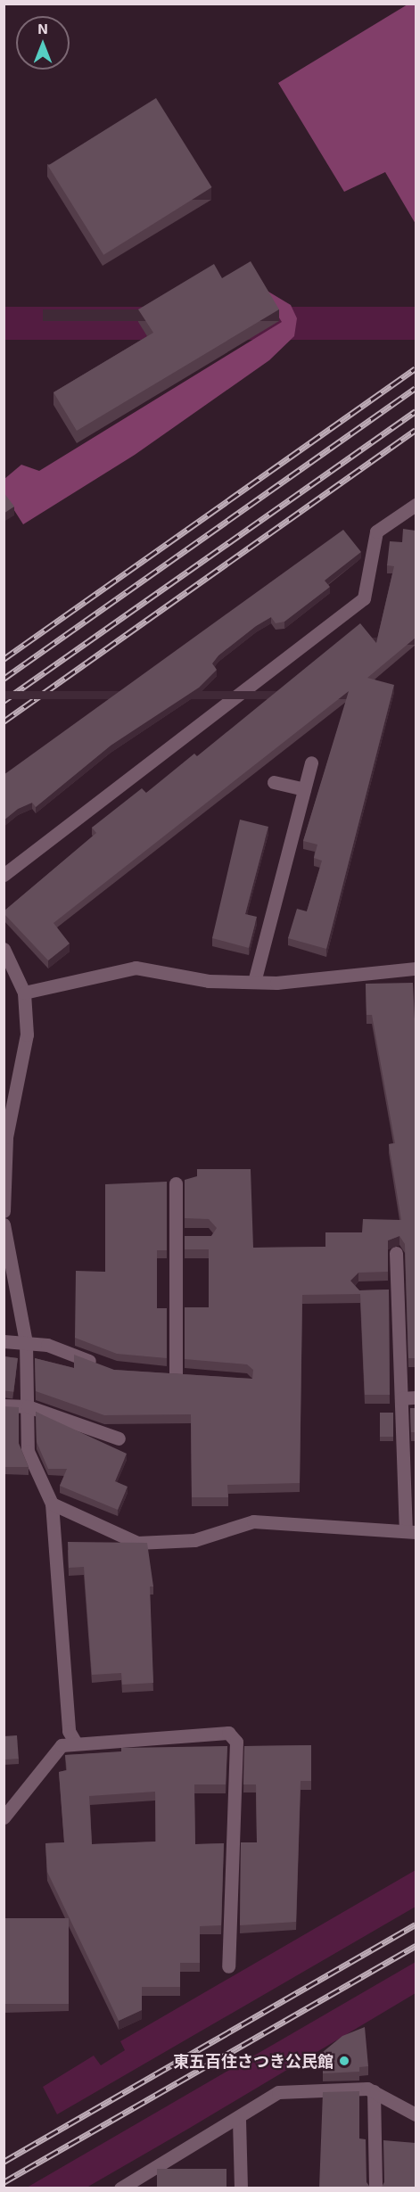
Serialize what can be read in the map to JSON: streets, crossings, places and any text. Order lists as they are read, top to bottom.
{
  "places": ["東五百住さつき公民館"],
  "north": "top"
}
